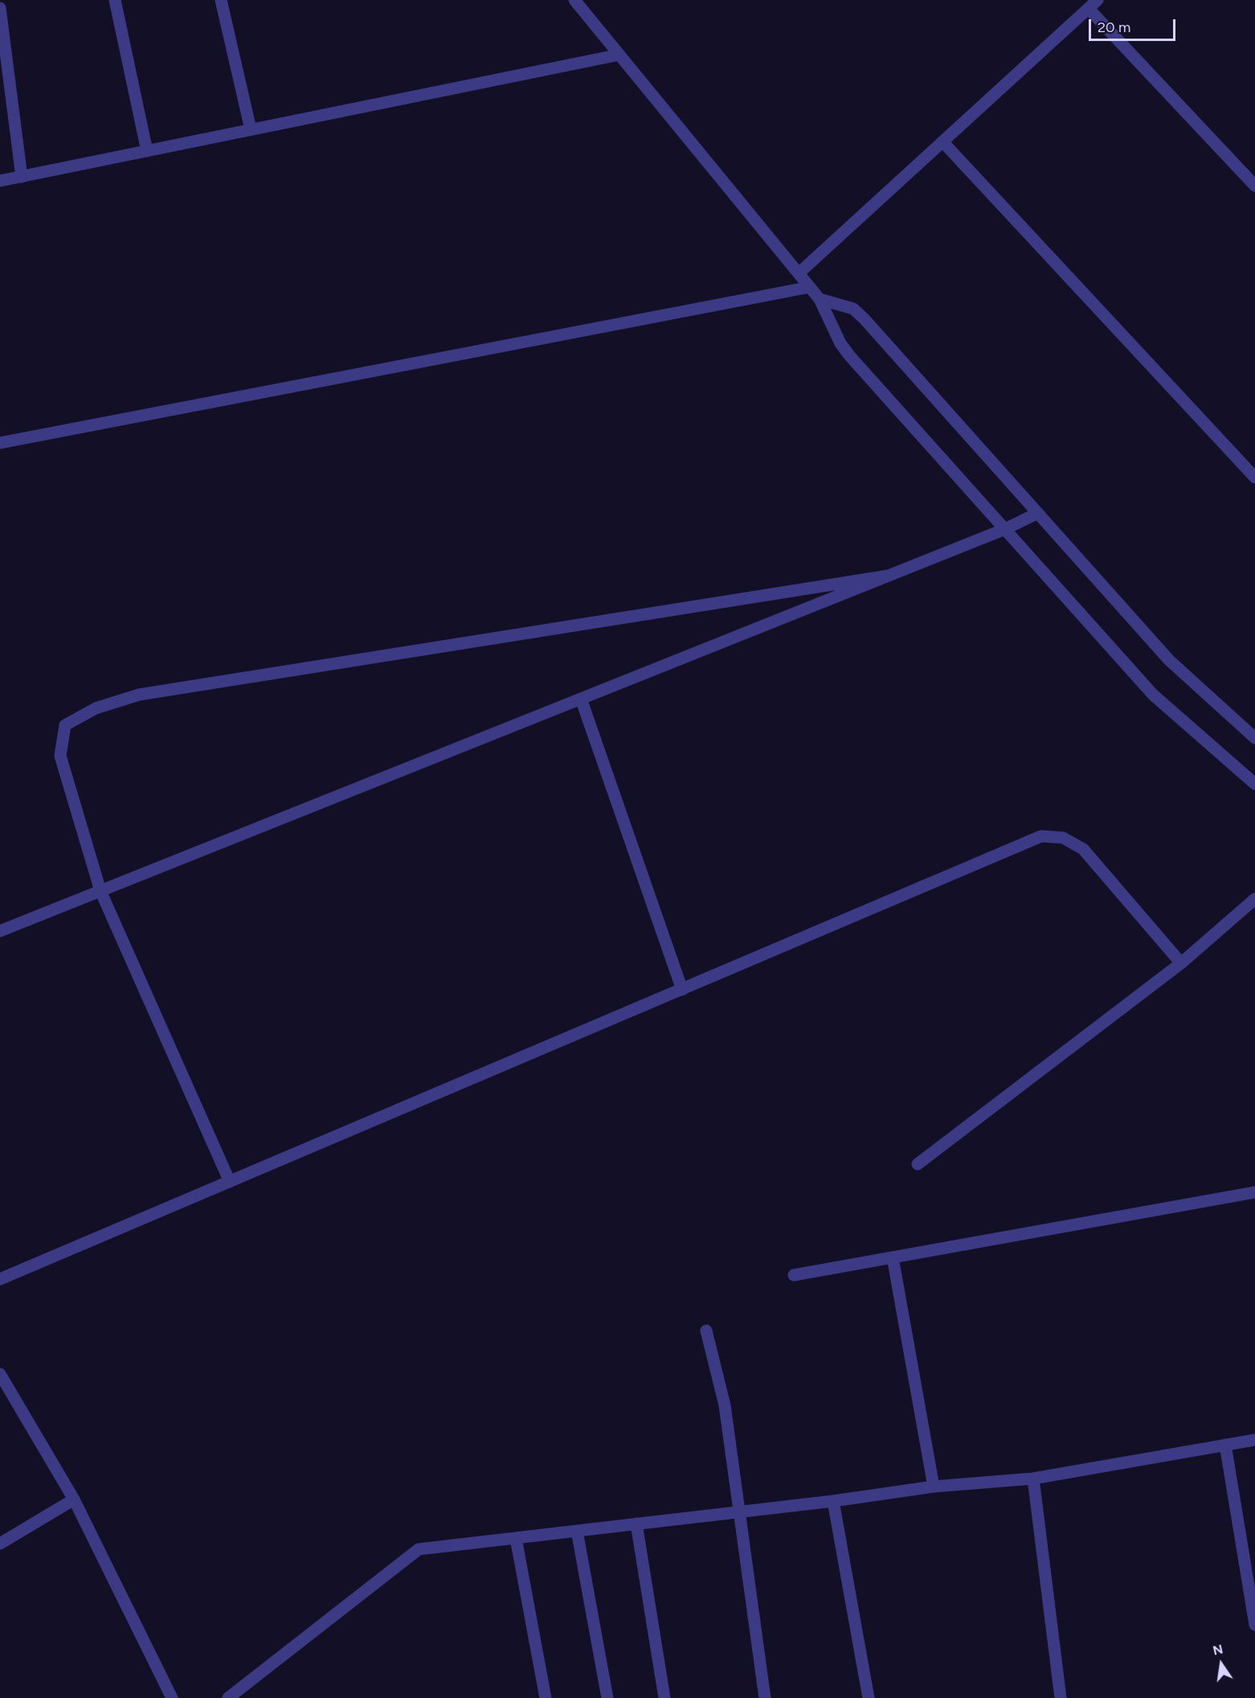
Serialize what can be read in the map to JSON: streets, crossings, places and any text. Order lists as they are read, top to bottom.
{
  "scale_bar": "20 m",
  "north": "top"
}
